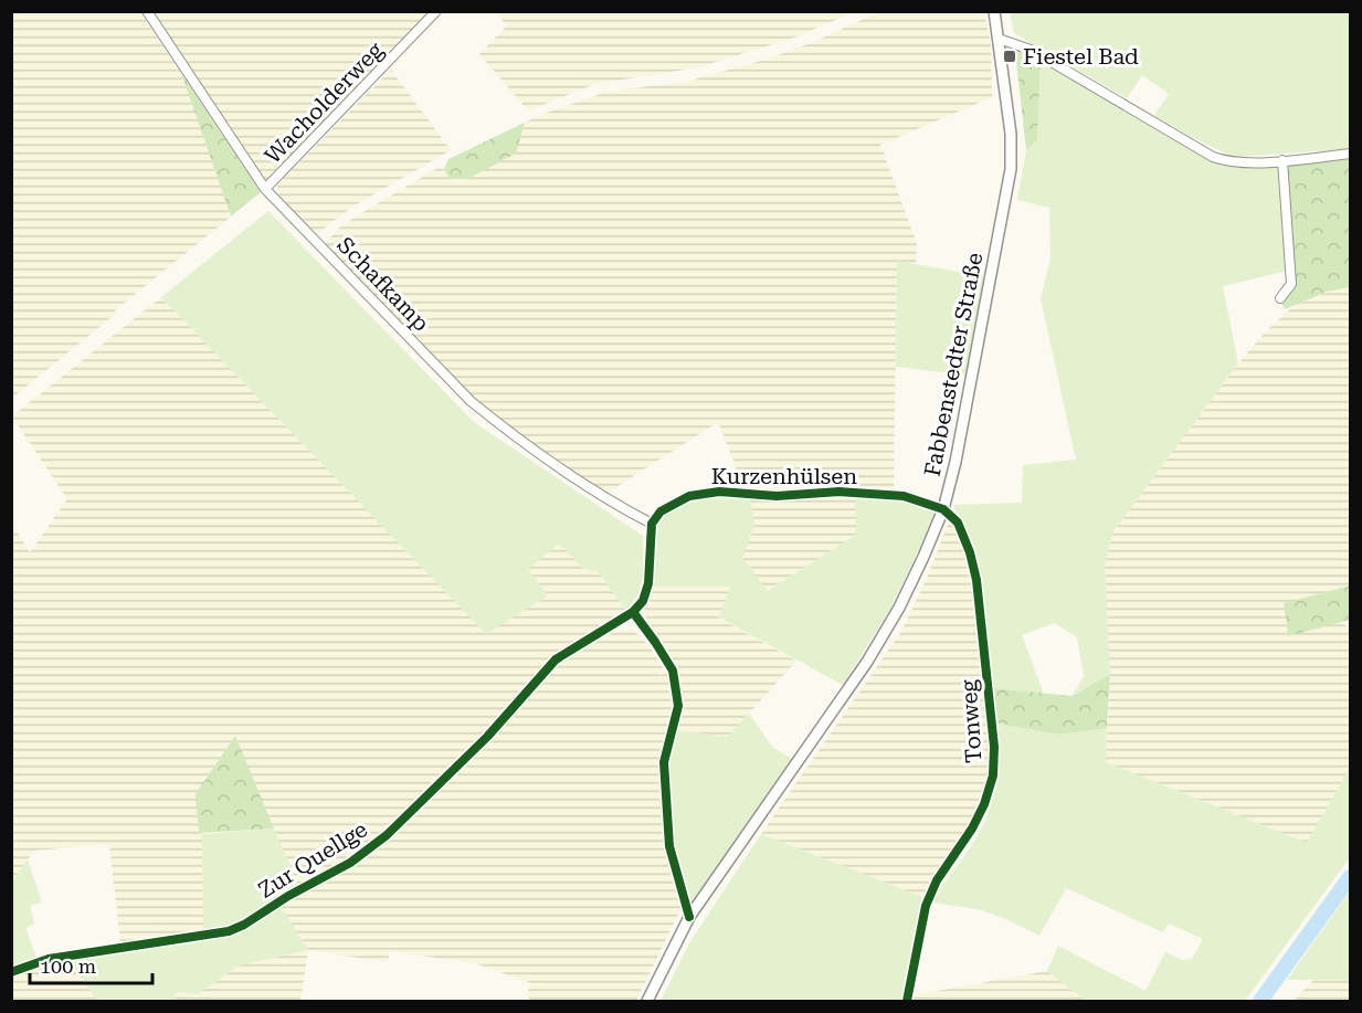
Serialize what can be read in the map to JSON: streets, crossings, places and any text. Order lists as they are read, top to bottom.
{
  "streets": {
    "street": [
      "Wacholderweg",
      "Schafkamp",
      "Fabbenstedter Straße",
      "Kurzenhülsen",
      "Tonweg",
      "Zur Quellge"
    ]
  },
  "crossings": [
    ["Wacholderweg", "Schafkamp"],
    ["Schafkamp", "Kurzenhülsen"],
    ["Fabbenstedter Straße", "Kurzenhülsen"],
    ["Fabbenstedter Straße", "Tonweg"],
    ["Kurzenhülsen", "Tonweg"]
  ],
  "places": {
    "transit": ["Fiestel Bad"]
  },
  "scale_bar": "100 m"
}
